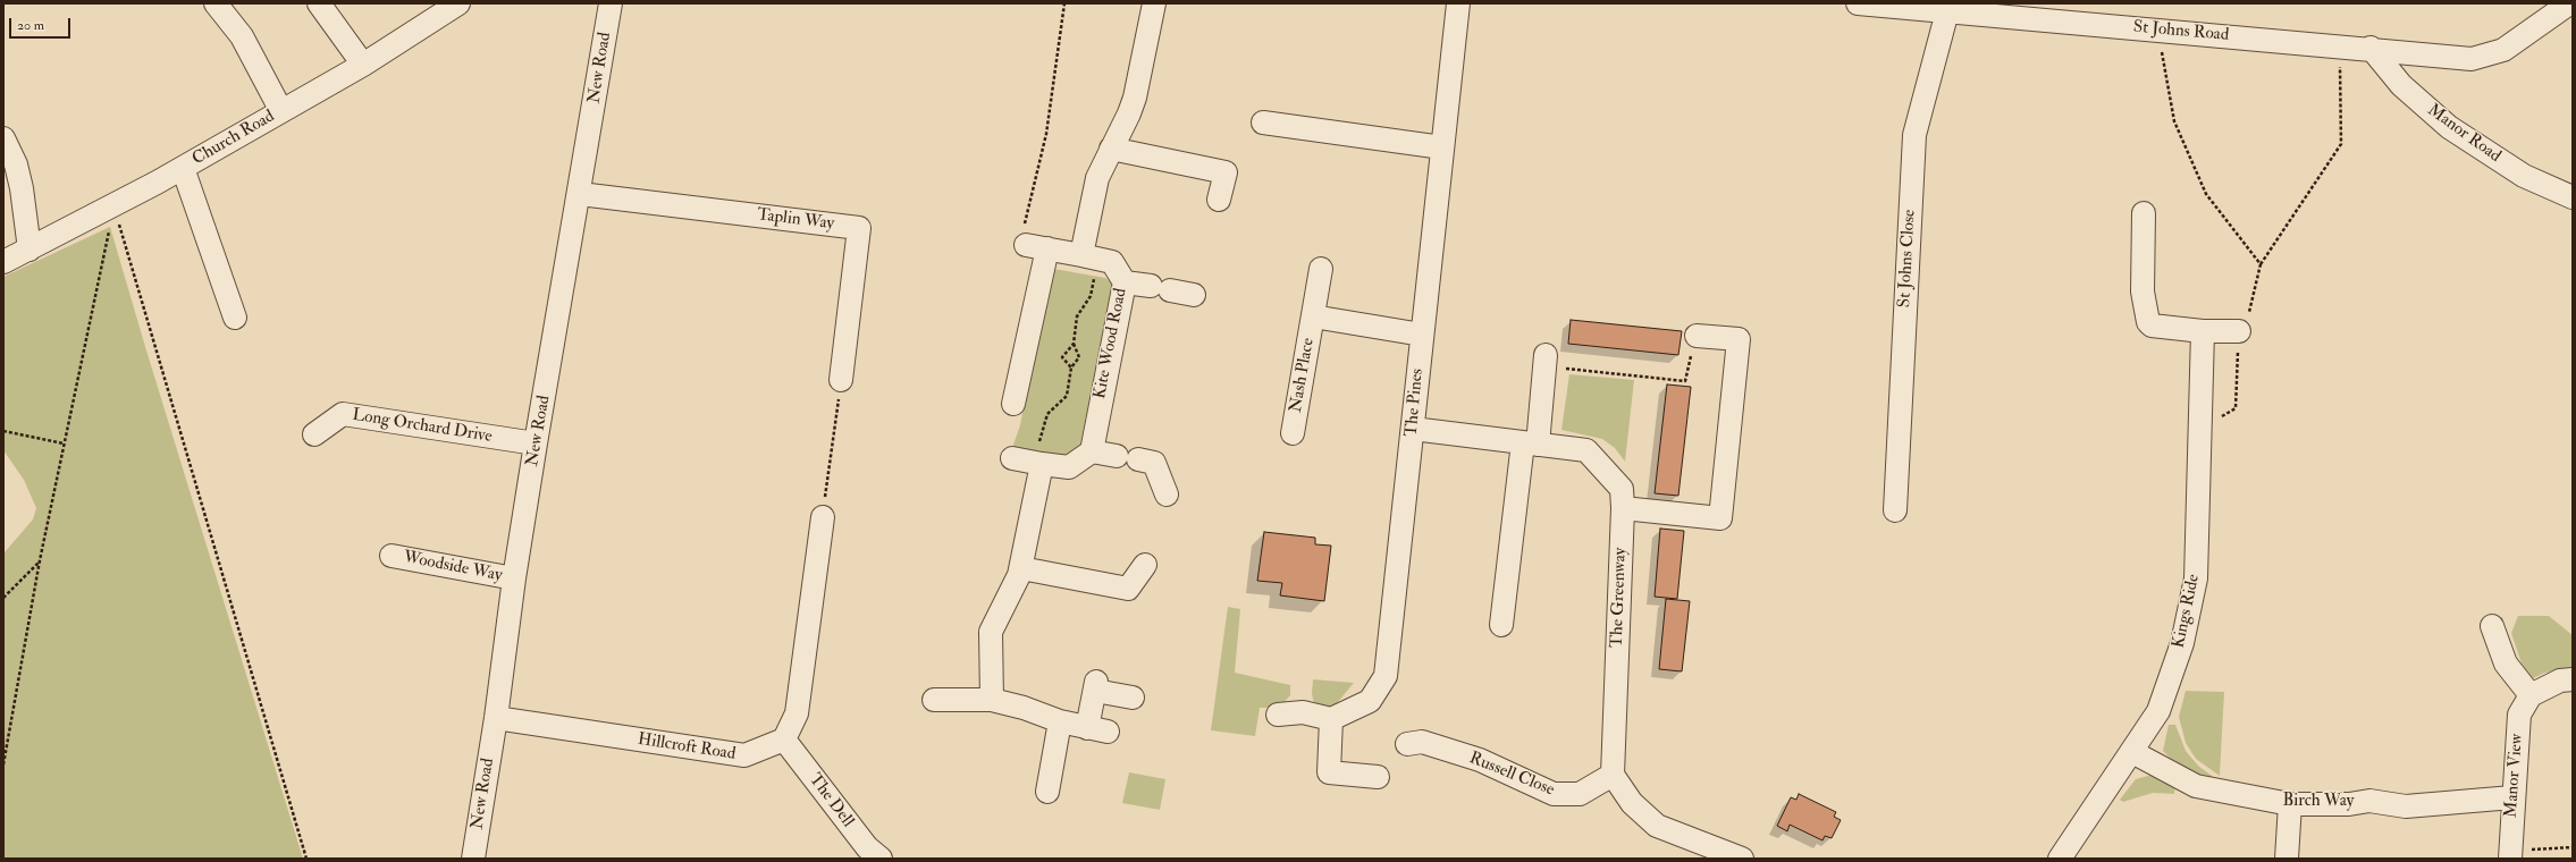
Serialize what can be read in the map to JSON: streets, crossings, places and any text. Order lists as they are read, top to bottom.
{
  "streets": {
    "street": [
      "St Johns Road",
      "New Road",
      "Manor Road",
      "Church Road",
      "Taplin Way",
      "St Johns Close",
      "Kite Wood Road",
      "Nash Place",
      "The Pines",
      "Long Orchard Drive",
      "Woodside Way",
      "The Greenway",
      "Kings Ride",
      "Hillcroft Road",
      "Russell Close",
      "Manor View",
      "The Dell",
      "Birch Way"
    ]
  },
  "crossings": [
    ["St Johns Road", "Manor Road"],
    ["St Johns Road", "St Johns Close"],
    ["New Road", "Taplin Way"],
    ["New Road", "Long Orchard Drive"],
    ["New Road", "Woodside Way"],
    ["New Road", "Hillcroft Road"],
    ["Nash Place", "The Pines"],
    ["The Pines", "The Greenway"],
    ["The Greenway", "Russell Close"],
    ["Kings Ride", "Birch Way"],
    ["Hillcroft Road", "The Dell"],
    ["Manor View", "Birch Way"]
  ],
  "scale_bar": "20 m"
}
